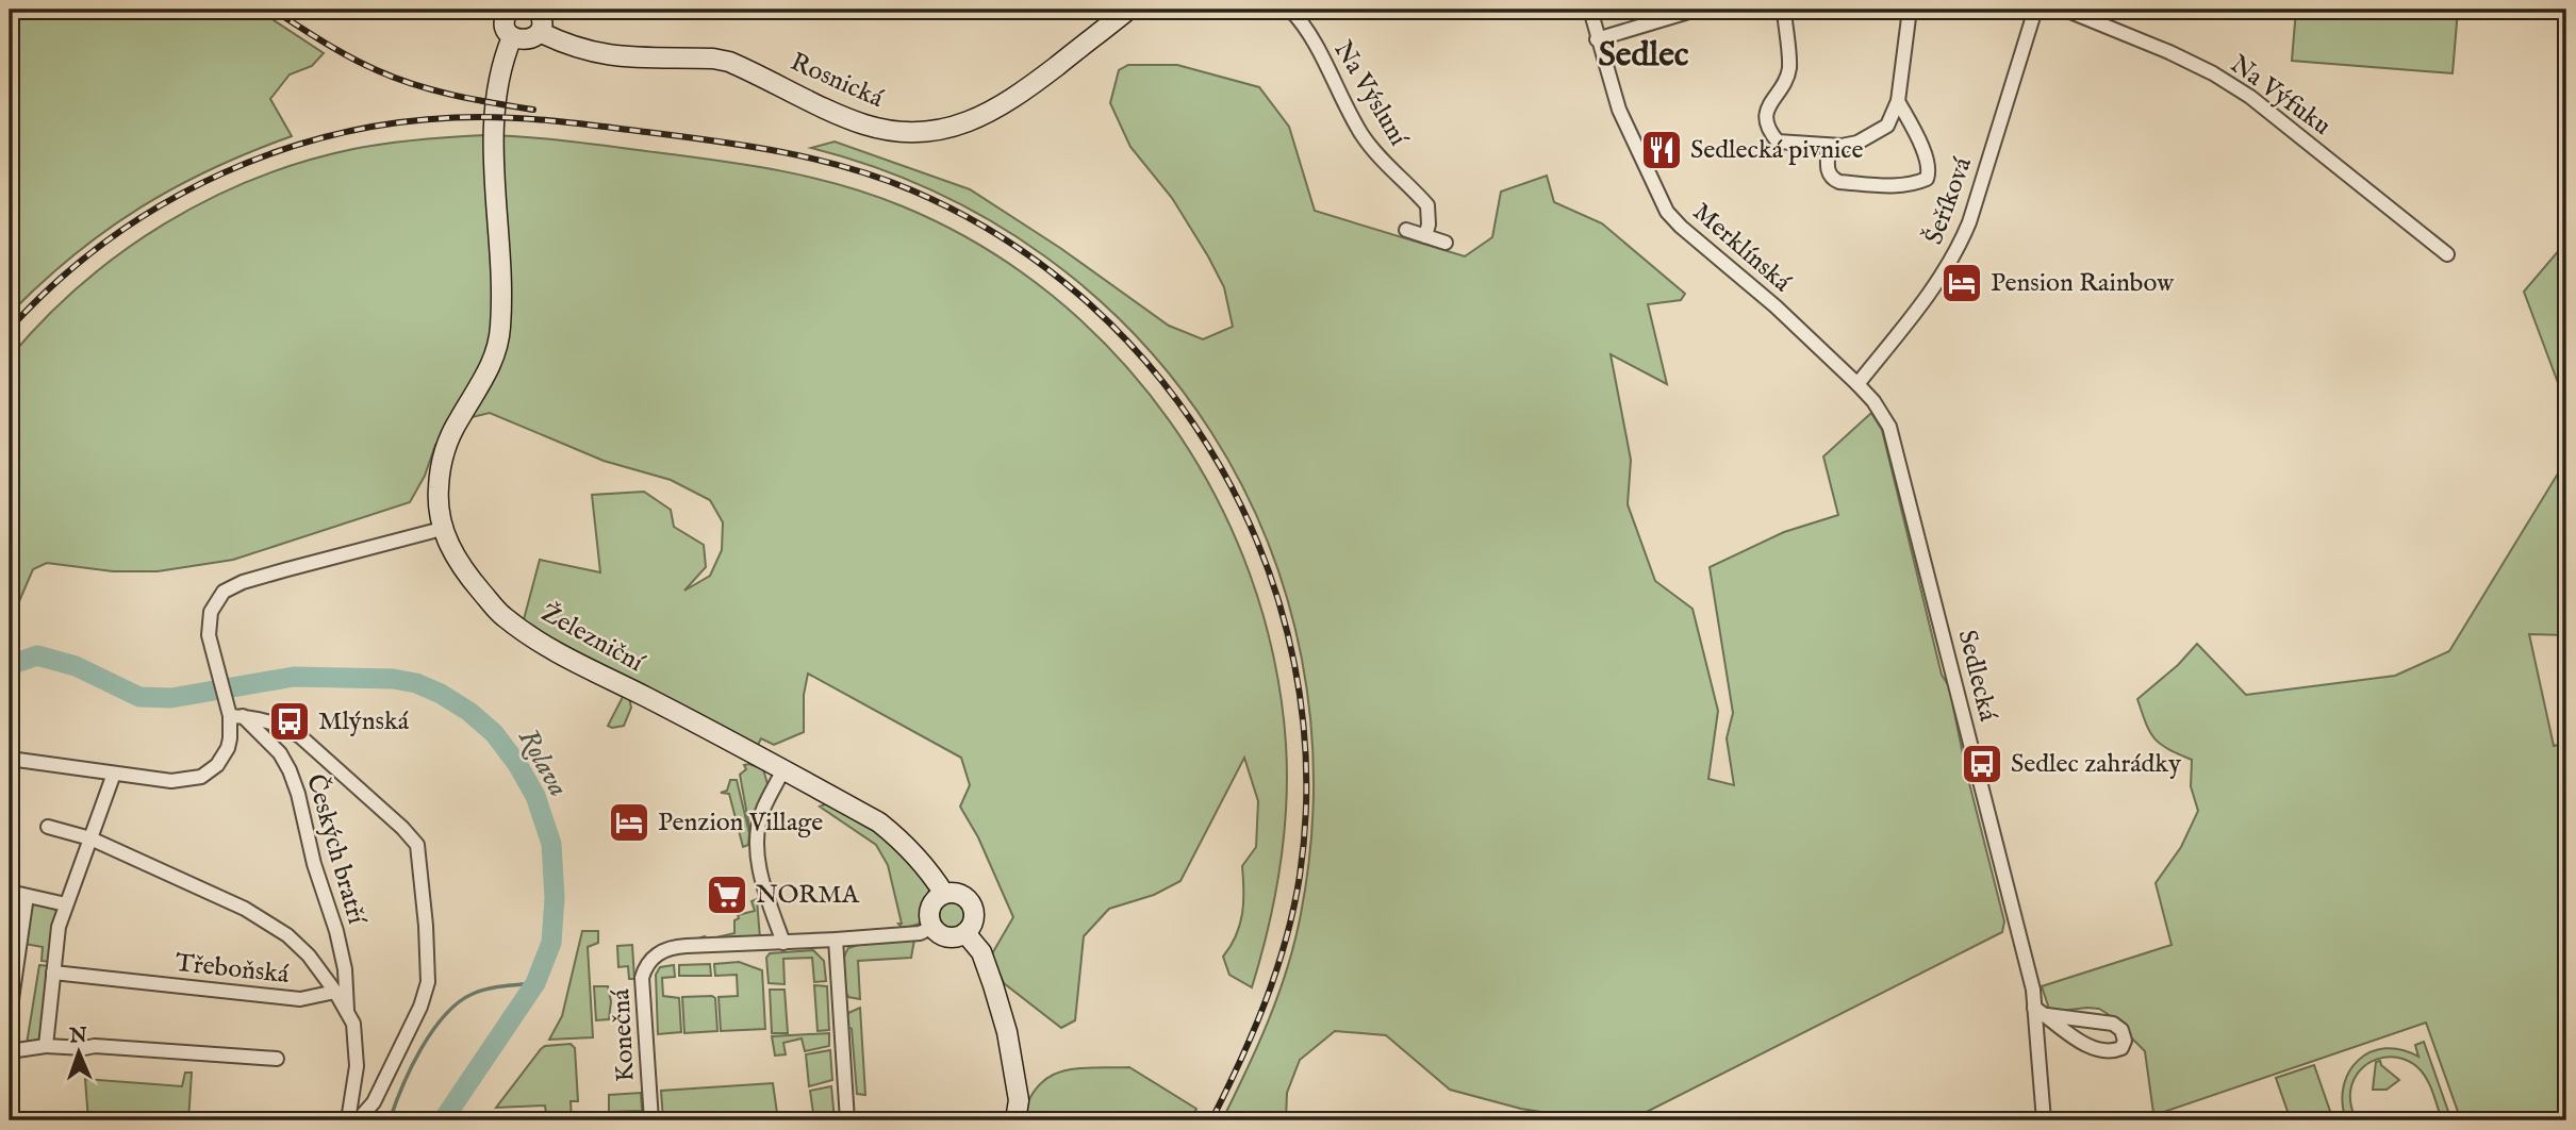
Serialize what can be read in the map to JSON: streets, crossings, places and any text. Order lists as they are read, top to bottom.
{
  "streets": {
    "street": [
      "Rosnická",
      "Na Výsluní",
      "Na Výfuku",
      "Šeříková",
      "Merklínská",
      "Železniční",
      "Sedlecká",
      "Českých bratří",
      "Třeboňská",
      "Konečná"
    ]
  },
  "crossings": [
    ["Šeříková", "Merklínská"],
    ["Šeříková", "Sedlecká"],
    ["Merklínská", "Sedlecká"],
    ["Železniční", "Konečná"],
    ["Českých bratří", "Třeboňská"]
  ],
  "districts": ["Sedlec"],
  "water": ["Rolava"],
  "places": {
    "restaurant": ["Sedlecká pivnice"],
    "hotel": ["Pension Rainbow", "Penzion Village"],
    "bus stop": ["Mlýnská", "Sedlec zahrádky"],
    "supermarket": ["NORMA"]
  },
  "north": "top"
}
